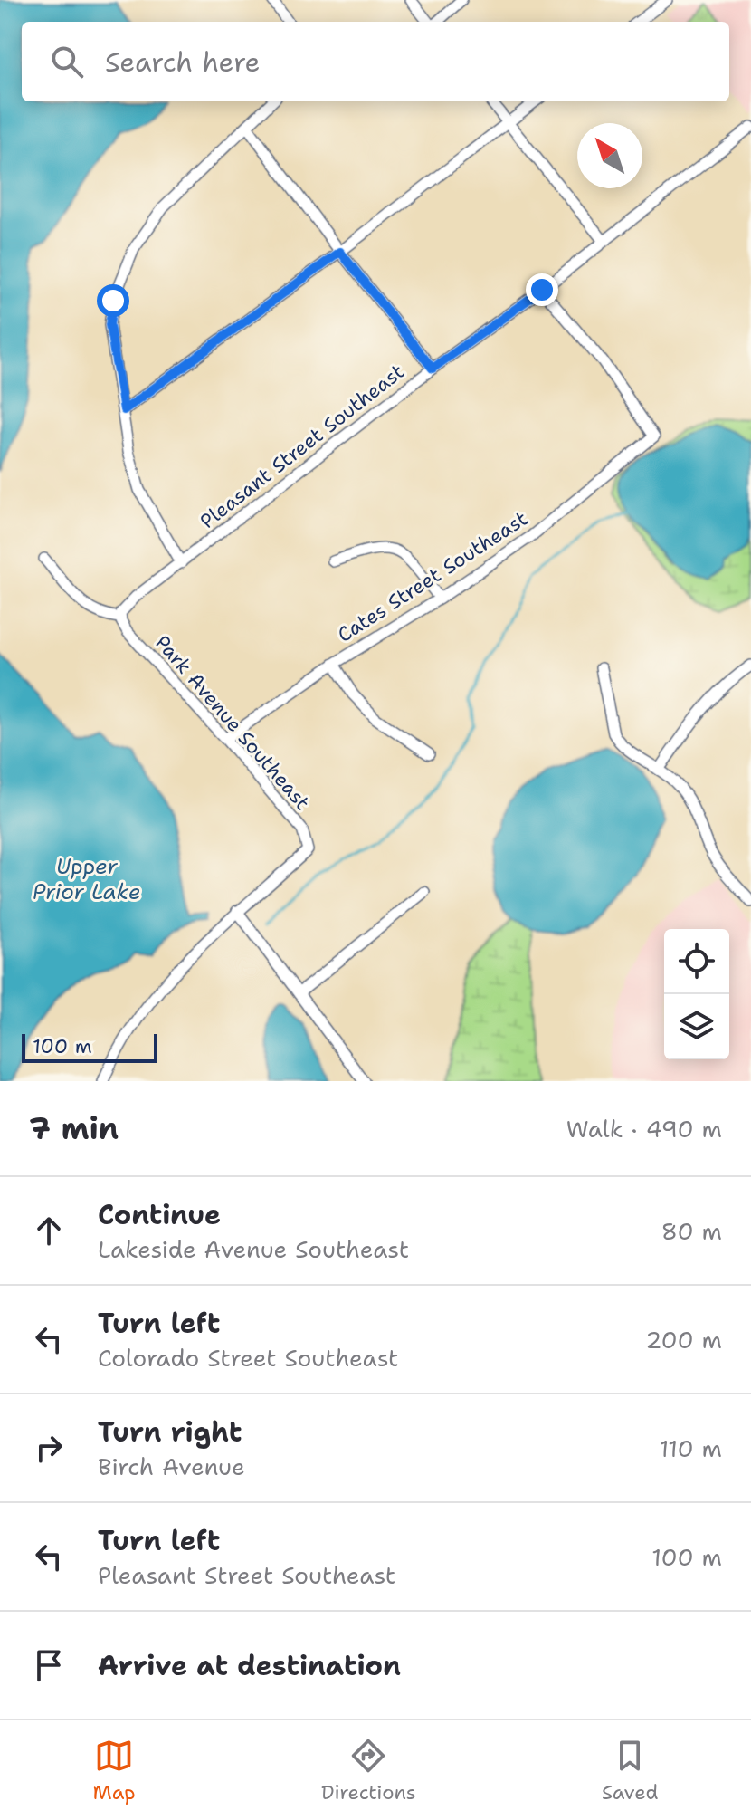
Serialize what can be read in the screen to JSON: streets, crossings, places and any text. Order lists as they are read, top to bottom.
{
  "streets": {
    "street": ["Pleasant Street Southeast", "Cates Street Southeast", "Park Avenue Southeast"]
  },
  "crossings": [
    ["Pleasant Street Southeast", "Cates Street Southeast"],
    ["Pleasant Street Southeast", "Park Avenue Southeast"],
    ["Cates Street Southeast", "Park Avenue Southeast"]
  ],
  "water": ["Upper Prior Lake"],
  "scale_bar": "100 m",
  "north": "top left",
  "page": {
    "search": "Search here",
    "scale": "100 m",
    "heading": ["7 min", "Walk · 490 m"],
    "list": [
      ["Continue", "Lakeside Avenue Southeast", "80 m"],
      ["Turn left", "Colorado Street Southeast", "200 m"],
      ["Turn right", "Birch Avenue", "110 m"],
      ["Turn left", "Pleasant Street Southeast", "100 m"],
      "Arrive at destination"
    ],
    "nav": ["Map", "Directions", "Saved"]
  }
}
